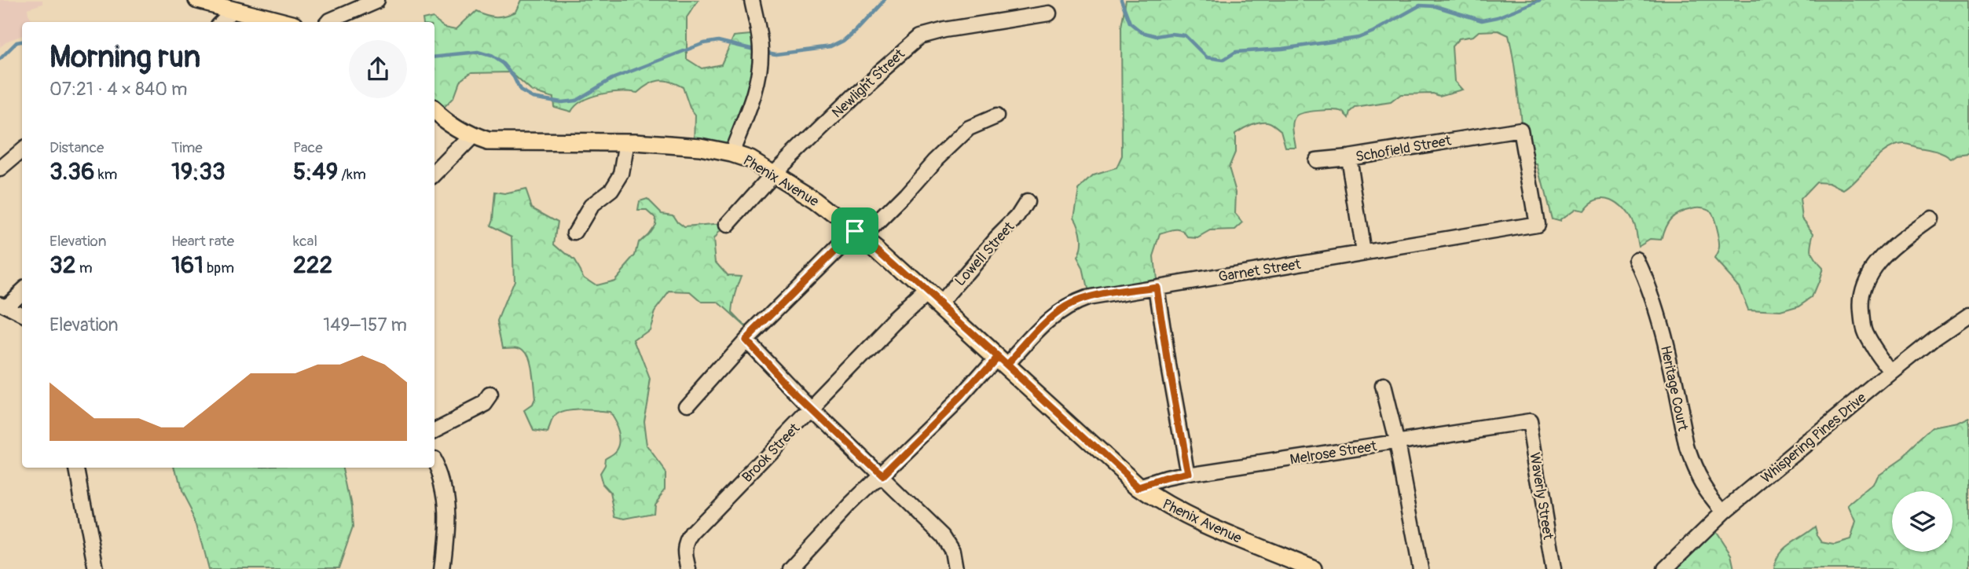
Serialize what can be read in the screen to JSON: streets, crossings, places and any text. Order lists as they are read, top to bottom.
{
  "streets": {
    "main road": ["Phenix Avenue"],
    "street": [
      "Newlight Street",
      "Schofield Street",
      "Lowell Street",
      "Garnet Street",
      "Heritage Court",
      "Whispering Pines Drive",
      "Brook Street",
      "Melrose Street",
      "Waverly Street"
    ]
  },
  "crossings": [
    ["Newlight Street", "Phenix Avenue"],
    ["Schofield Street", "Garnet Street"],
    ["Phenix Avenue", "Lowell Street"],
    ["Phenix Avenue", "Garnet Street"],
    ["Phenix Avenue", "Brook Street"],
    ["Phenix Avenue", "Melrose Street"],
    ["Lowell Street", "Brook Street"],
    ["Heritage Court", "Whispering Pines Drive"],
    ["Melrose Street", "Waverly Street"]
  ],
  "page": {
    "heading": ["Morning run", "07:21 · 4 × 840 m"],
    "stats": [
      ["Distance", "3.36 km"],
      ["Time", "19:33"],
      ["Pace", "5:49 /km"],
      ["Elevation", "32 m"],
      ["Heart rate", "161 bpm"],
      ["kcal", "222"]
    ],
    "chart": ["Elevation", "149–157 m"]
  }
}
